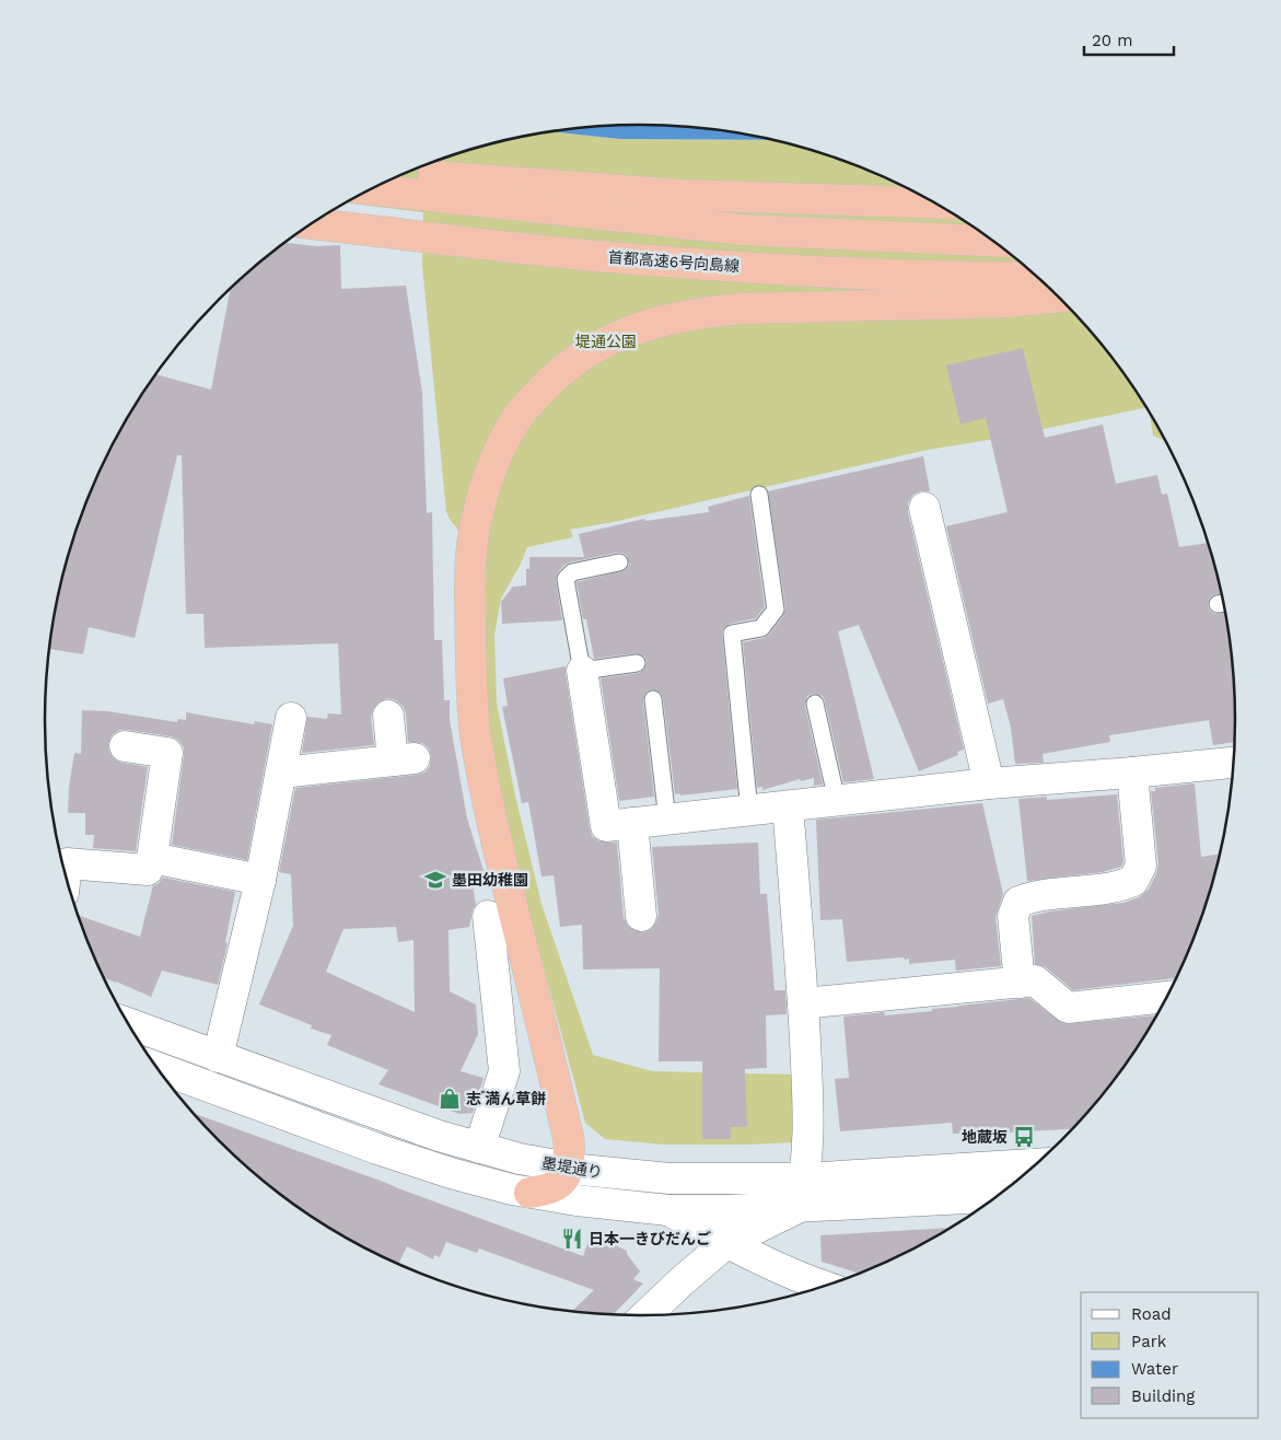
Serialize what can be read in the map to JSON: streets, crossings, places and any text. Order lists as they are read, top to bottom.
{
  "streets": {
    "highway": ["首都高速6号向島線"],
    "street": ["墨堤通り"]
  },
  "parks": ["堤通公園"],
  "places": {
    "school or university": ["墨田幼稚園"],
    "shop": ["志 ゙満ん草餅"],
    "bus stop": ["地蔵坂"],
    "restaurant": ["日本一きびだんご"]
  },
  "legend": [
    "Road",
    "Park",
    "Water",
    "Building"
  ],
  "scale_bar": "20 m"
}
